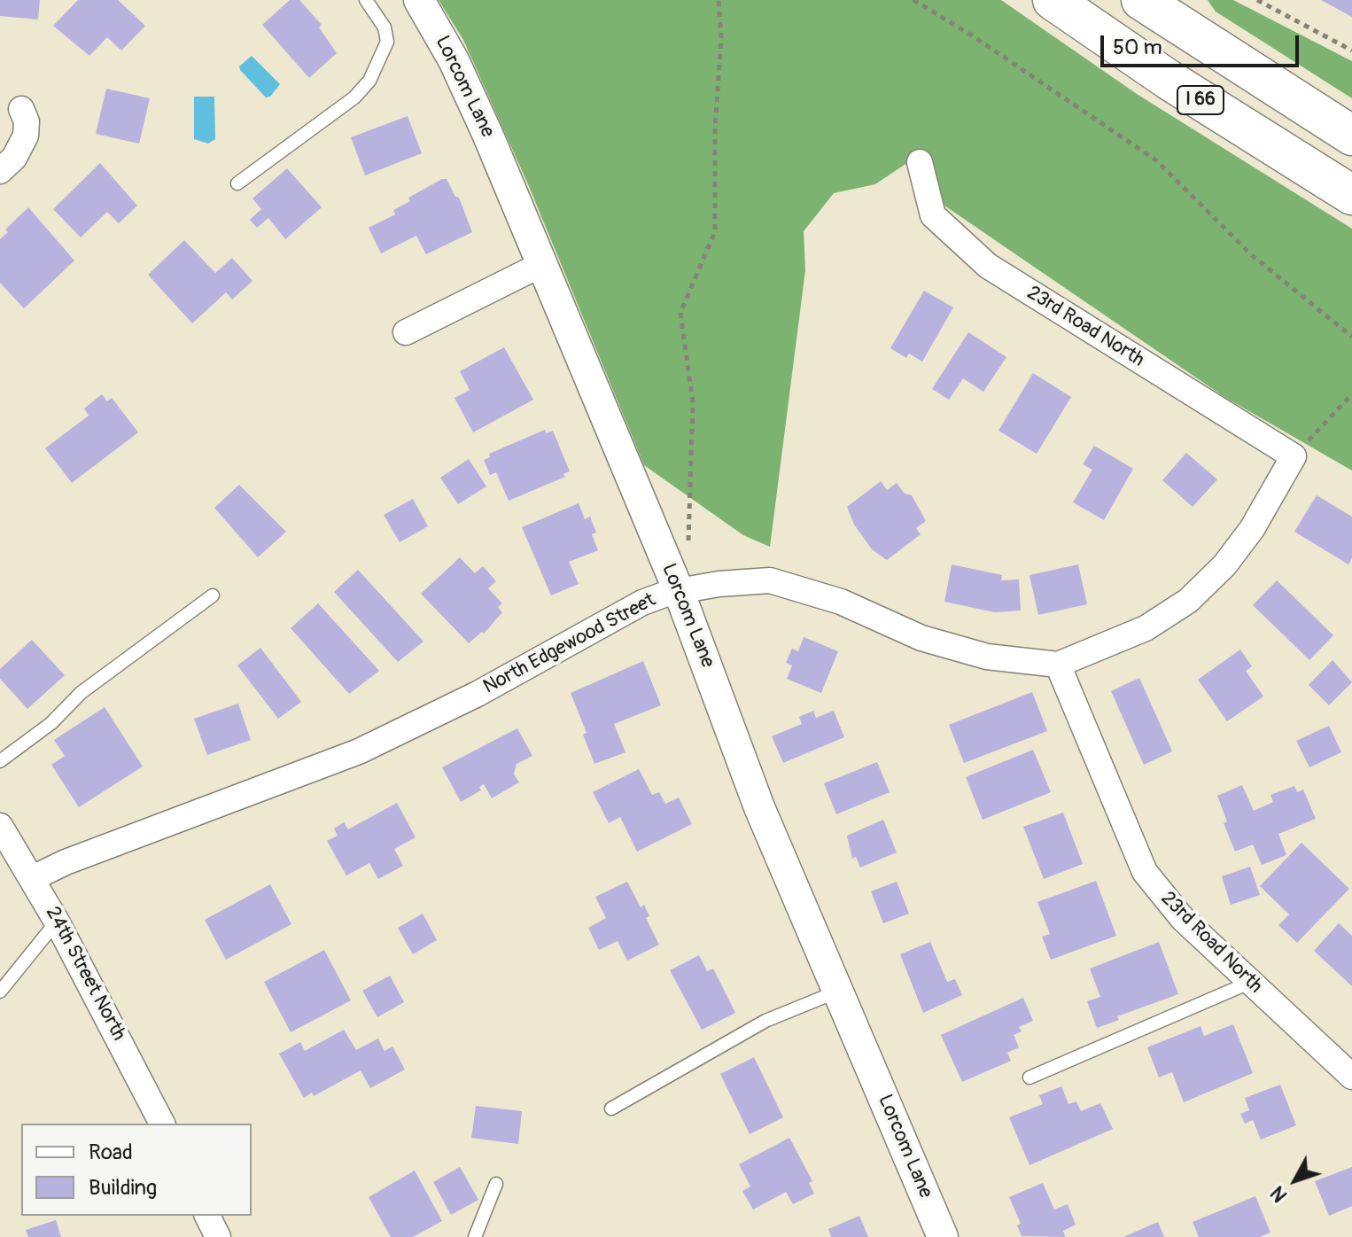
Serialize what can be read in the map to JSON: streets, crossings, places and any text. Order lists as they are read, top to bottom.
{
  "streets": {
    "highway": ["I 66"],
    "street": [
      "Lorcom Lane",
      "23rd Road North",
      "North Edgewood Street",
      "24th Street North"
    ]
  },
  "crossings": [
    ["Lorcom Lane", "North Edgewood Street"],
    ["23rd Road North", "North Edgewood Street"],
    ["North Edgewood Street", "24th Street North"]
  ],
  "legend": ["Road", "Building"],
  "scale_bar": "50 m",
  "north": "bottom left"
}
